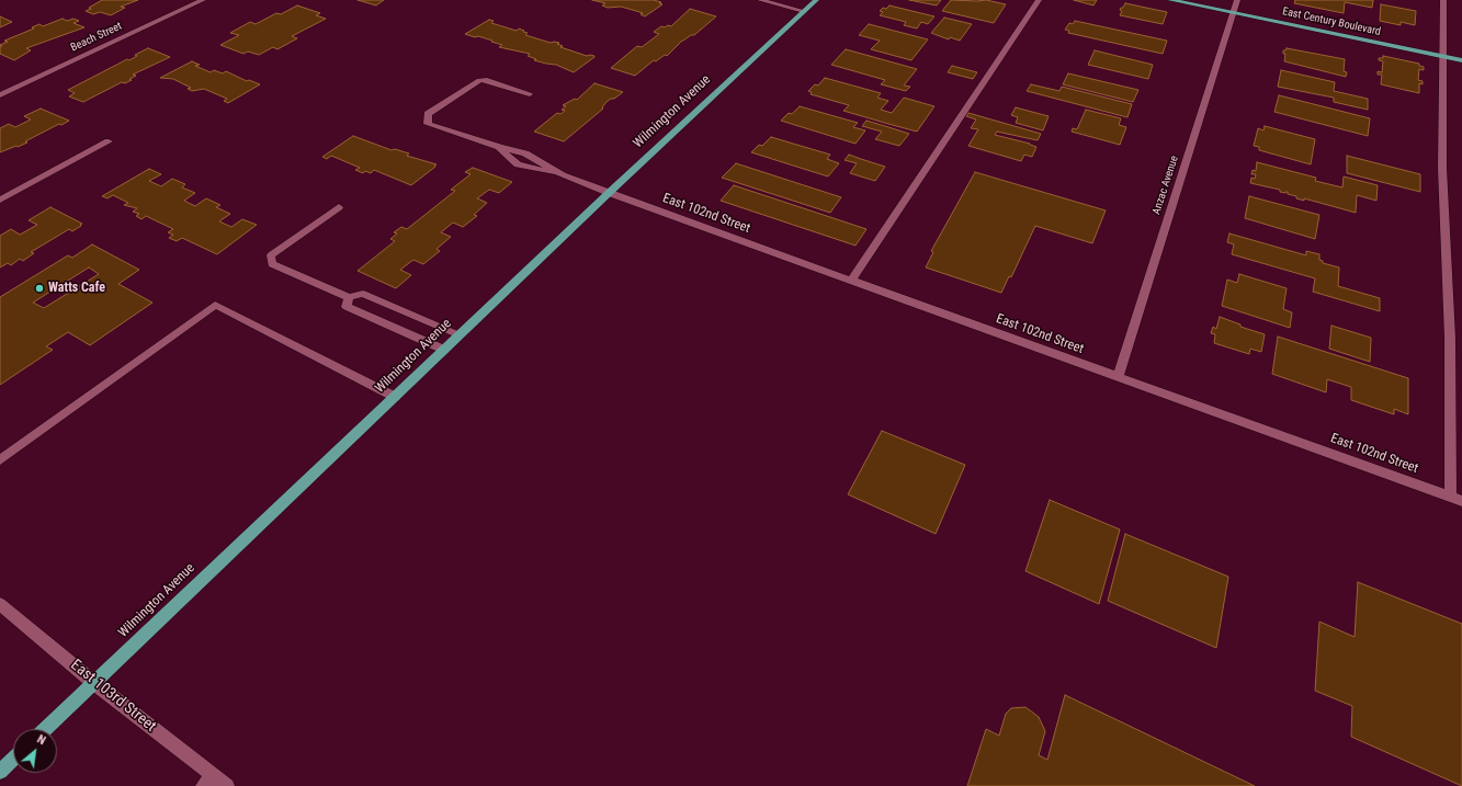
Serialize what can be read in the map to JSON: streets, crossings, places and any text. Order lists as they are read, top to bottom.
{
  "streets": {
    "main road": ["East Century Boulevard", "Wilmington Avenue"],
    "street": [
      "Beach Street",
      "Anzac Avenue",
      "East 102nd Street",
      "East 103rd Street"
    ]
  },
  "crossings": [
    ["East Century Boulevard", "Anzac Avenue"],
    ["Wilmington Avenue", "East 102nd Street"],
    ["Wilmington Avenue", "East 103rd Street"],
    ["Anzac Avenue", "East 102nd Street"]
  ],
  "places": ["Watts Cafe"],
  "north": "top right"
}
